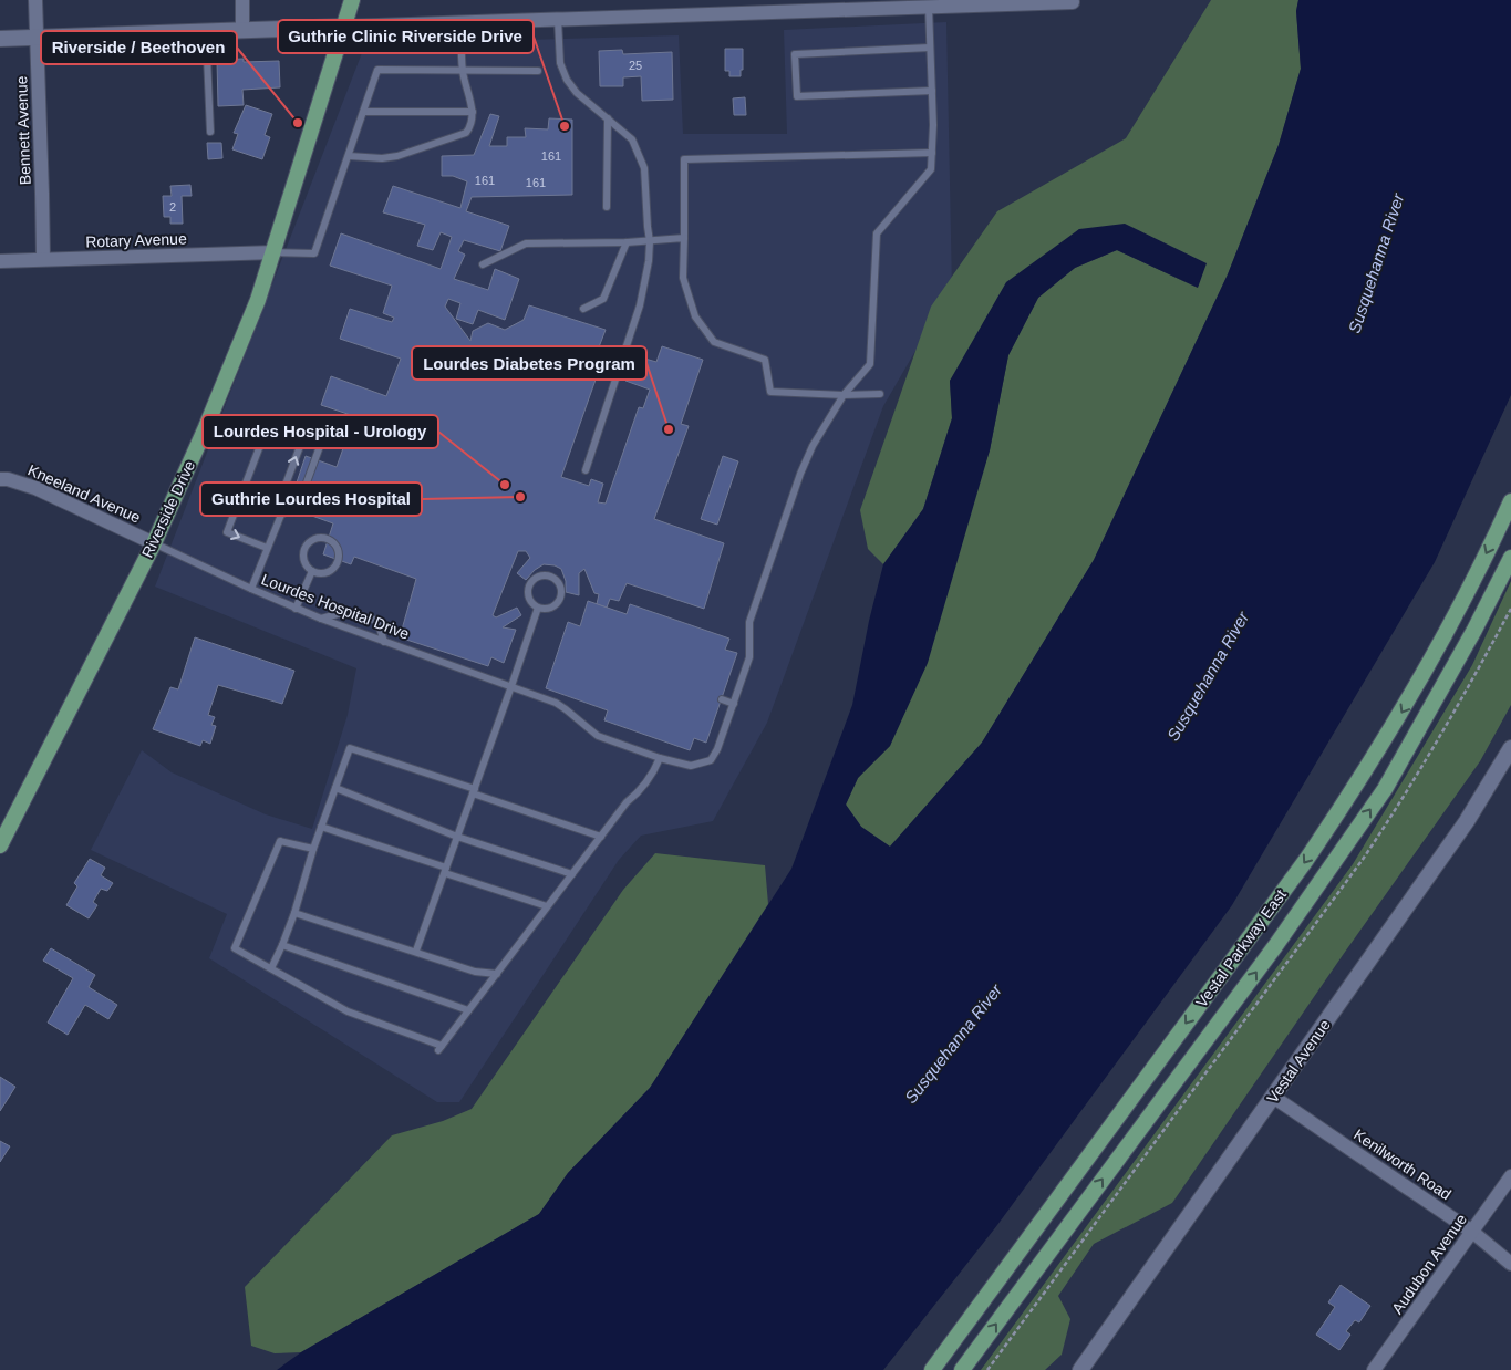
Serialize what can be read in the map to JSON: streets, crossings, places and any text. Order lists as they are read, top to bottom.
{
  "streets": {
    "main road": ["Riverside Drive", "Vestal Parkway East"],
    "street": [
      "Bennett Avenue",
      "Rotary Avenue",
      "Kneeland Avenue",
      "Vestal Avenue",
      "Kenilworth Road",
      "Audubon Avenue"
    ],
    "lane": ["Lourdes Hospital Drive"]
  },
  "crossings": [
    ["Bennett Avenue", "Rotary Avenue"],
    ["Rotary Avenue", "Riverside Drive"],
    ["Kneeland Avenue", "Riverside Drive"],
    ["Kneeland Avenue", "Lourdes Hospital Drive"],
    ["Riverside Drive", "Lourdes Hospital Drive"],
    ["Vestal Avenue", "Kenilworth Road"],
    ["Kenilworth Road", "Audubon Avenue"]
  ],
  "water": ["Susquehanna River"],
  "places": [
    "Riverside / Beethoven",
    "Guthrie Clinic Riverside Drive",
    "Lourdes Diabetes Program",
    "Lourdes Hospital - Urology",
    "Guthrie Lourdes Hospital"
  ],
  "house_numbers": [
    "25",
    "161",
    "161",
    "161",
    "2"
  ]
}
